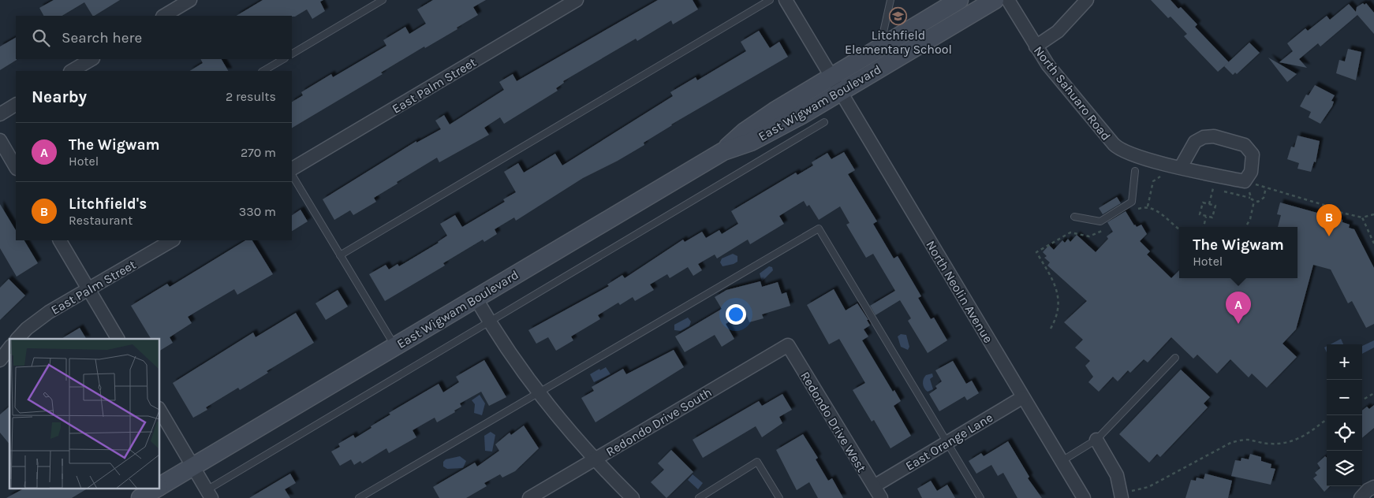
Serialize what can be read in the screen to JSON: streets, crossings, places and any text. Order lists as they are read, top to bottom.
{
  "streets": {
    "street": [
      "East Palm Street",
      "North Sahuaro Road",
      "East Wigwam Boulevard",
      "North Neolin Avenue",
      "Redondo Drive South",
      "Redondo Drive West",
      "East Orange Lane"
    ]
  },
  "crossings": [
    ["East Wigwam Boulevard", "North Neolin Avenue"],
    ["North Neolin Avenue", "East Orange Lane"],
    ["Redondo Drive South", "Redondo Drive West"],
    ["Redondo Drive West", "East Orange Lane"]
  ],
  "places": {
    "school or university": ["Litchfield Elementary School"]
  },
  "page": {
    "search": "Search here",
    "heading": ["Nearby", "2 results"],
    "list": [
      {
        "mark": "A",
        "name": "The Wigwam",
        "note": "Hotel",
        "value": "270 m"
      },
      {
        "mark": "B",
        "name": "Litchfield's",
        "note": "Restaurant",
        "value": "330 m"
      }
    ],
    "pins": ["B", "A"],
    "popup": ["The Wigwam", "Hotel"],
    "map_buttons": ["+", "−"]
  }
}
